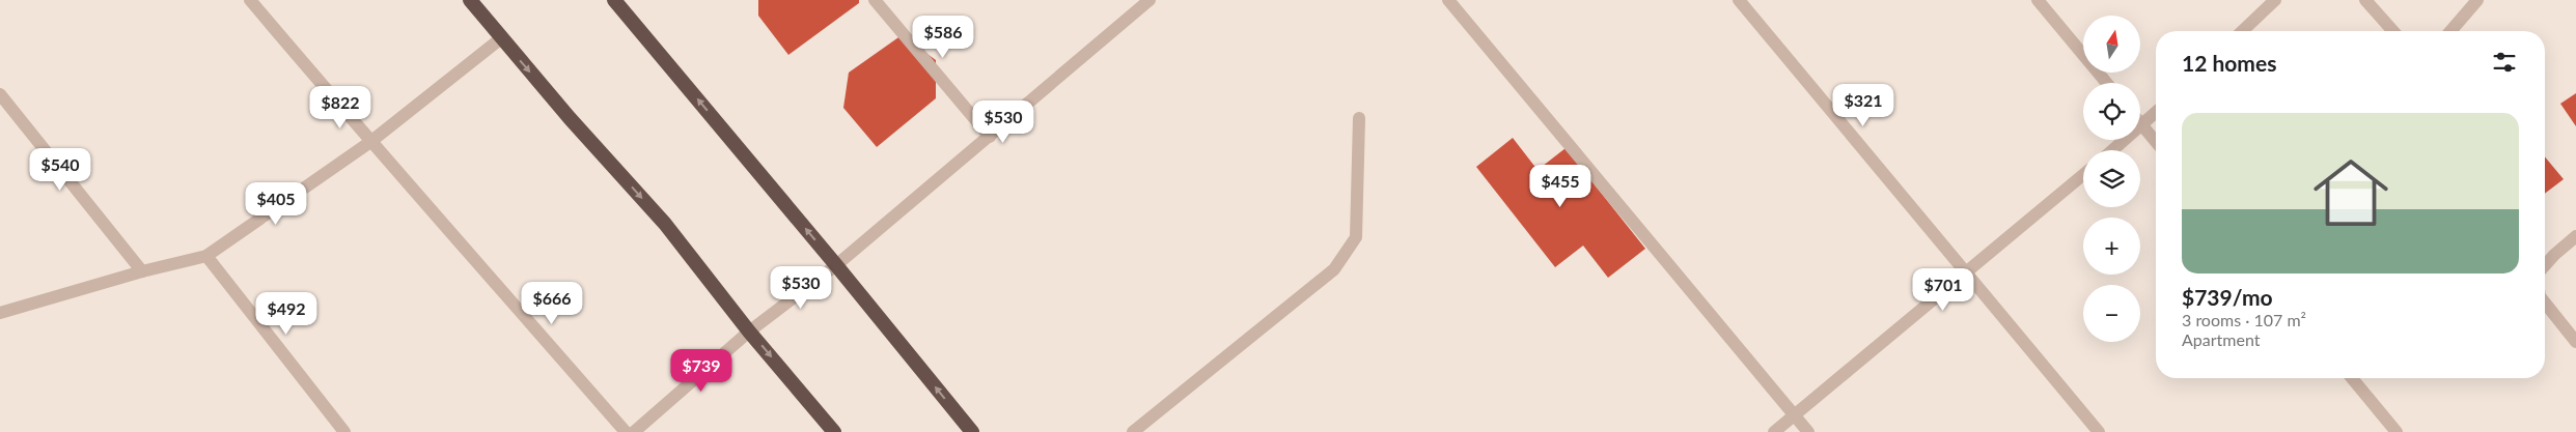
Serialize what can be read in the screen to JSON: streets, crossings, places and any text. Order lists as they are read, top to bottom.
{
  "north": "top",
  "page": {
    "map_buttons": ["+", "−"],
    "price": [
      "$586",
      "$321",
      "$822",
      "$530",
      "$540",
      "$455",
      "$405",
      "$530",
      "$701",
      "$666",
      "$492",
      "$739"
    ],
    "heading": "12 homes",
    "list": [
      {
        "name": "$739/mo",
        "note": "3 rooms · 107 m² · Apartment"
      }
    ]
  }
}
